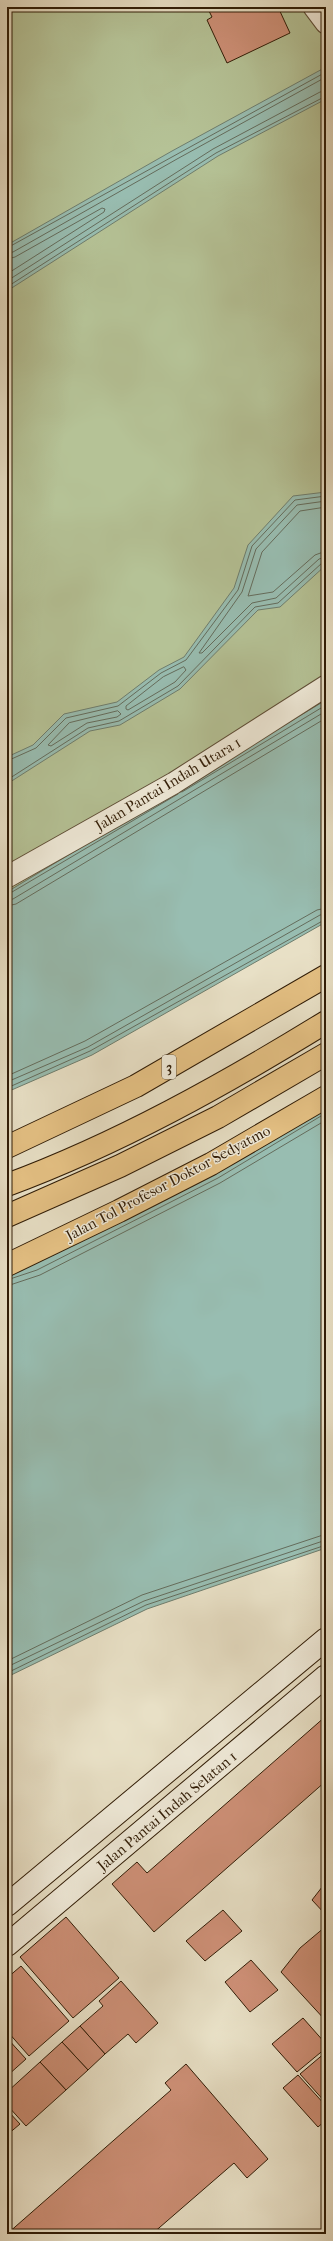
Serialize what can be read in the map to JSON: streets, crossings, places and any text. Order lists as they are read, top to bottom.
{
  "streets": {
    "highway": ["3", "Jalan Tol Profesor Doktor Sedyatmo"],
    "street": ["Jalan Pantai Indah Utara 1", "Jalan Pantai Indah Selatan 1"]
  }
}
